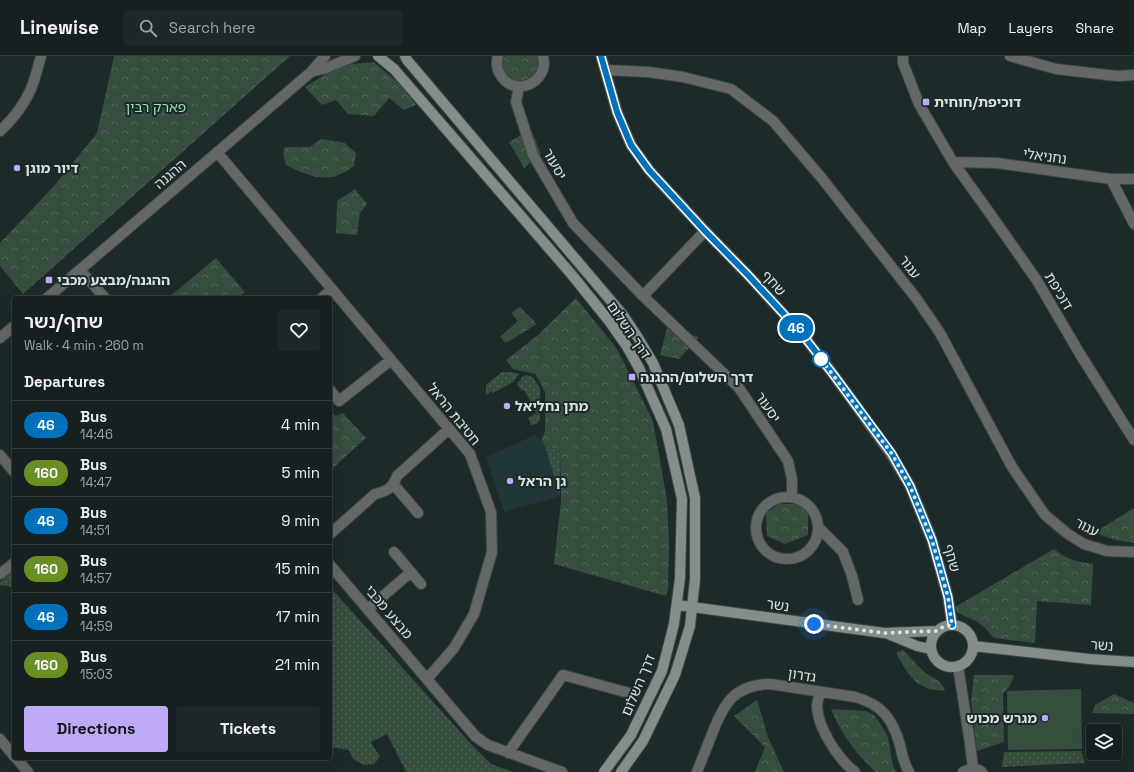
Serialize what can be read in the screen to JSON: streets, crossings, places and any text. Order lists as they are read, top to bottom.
{
  "streets": {
    "street": [
      "נחניאלי",
      "יסעור",
      "ההגנה",
      "עגור",
      "שחף",
      "דוכיפת",
      "דרך השלום",
      "חטיבת הראל",
      "נשר",
      "מבצע מכבי",
      "גדרון"
    ]
  },
  "crossings": [
    ["נחניאלי", "דוכיפת"],
    ["ההגנה", "חטיבת הראל"],
    ["עגור", "שחף"],
    ["שחף", "נשר"],
    ["דרך השלום", "נשר"],
    ["חטיבת הראל", "מבצע מכבי"]
  ],
  "parks": ["פארק רבין"],
  "places": {
    "transit": ["דוכיפת/חוחית", "ההגנה/מבצע מכבי", "דרך השלום/ההגנה"],
    "other": [
      "דיור מוגן",
      "מתן נחליאל",
      "גן הראל",
      "מגרש מכוש"
    ]
  },
  "lines": ["bus line 46"],
  "page": {
    "header": "Linewise",
    "search": "Search here",
    "nav": ["Map", "Layers", "Share"],
    "on_map": "46",
    "heading": [
      ["שחף/נשר", "Walk · 4 min · 260 m"],
      "Departures"
    ],
    "list": [
      {
        "mark": "46",
        "name": "Bus",
        "note": "14:46",
        "value": "4 min"
      },
      {
        "mark": "160",
        "name": "Bus",
        "note": "14:47",
        "value": "5 min"
      },
      {
        "mark": "46",
        "name": "Bus",
        "note": "14:51",
        "value": "9 min"
      },
      {
        "mark": "160",
        "name": "Bus",
        "note": "14:57",
        "value": "15 min"
      },
      {
        "mark": "46",
        "name": "Bus",
        "note": "14:59",
        "value": "17 min"
      },
      {
        "mark": "160",
        "name": "Bus",
        "note": "15:03",
        "value": "21 min"
      }
    ],
    "buttons": ["Directions", "Tickets"]
  }
}
